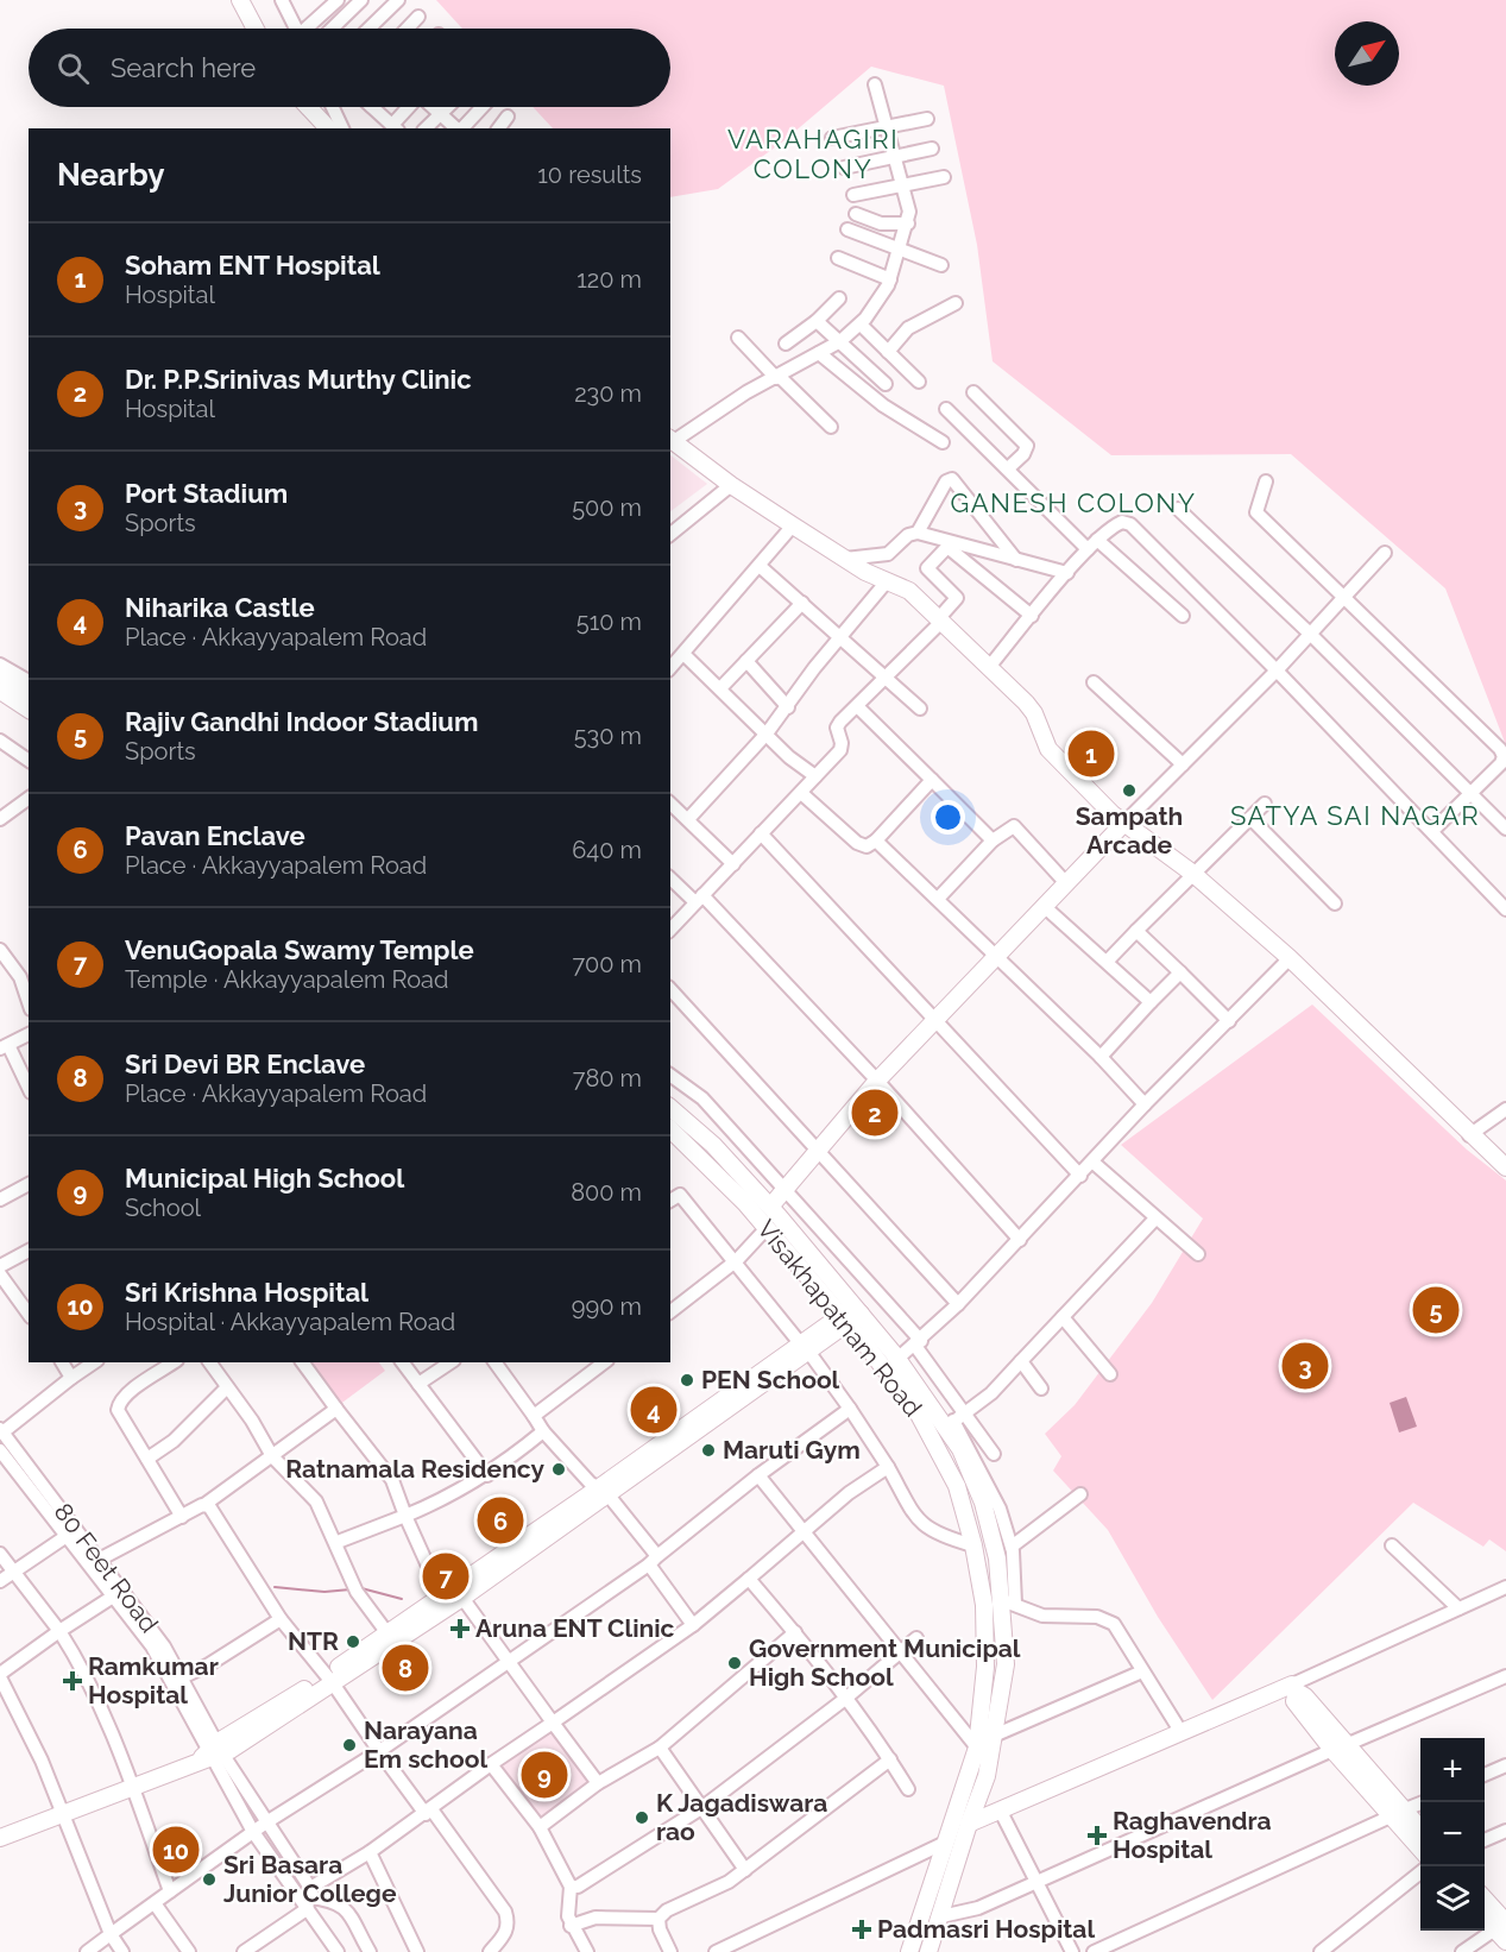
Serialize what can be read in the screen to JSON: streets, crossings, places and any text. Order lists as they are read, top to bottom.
{
  "streets": {
    "main road": ["Visakhapatnam Road"],
    "street": ["80 Feet Road"]
  },
  "districts": ["VARAHAGIRI COLONY", "GANESH COLONY", "SATYA SAI NAGAR"],
  "places": {
    "other": [
      "Sampath Arcade",
      "PEN School",
      "Maruti Gym",
      "Ratnamala Residency",
      "NTR",
      "Government Municipal High School",
      "Narayana Em school",
      "K Jagadiswara rao",
      "Sri Basara Junior College"
    ],
    "health": [
      "Aruna ENT Clinic",
      "Ramkumar Hospital",
      "Raghavendra Hospital",
      "Padmasri Hospital"
    ]
  },
  "north": "top right",
  "page": {
    "search": "Search here",
    "heading": ["Nearby", "10 results"],
    "list": [
      {
        "mark": "1",
        "name": "Soham ENT Hospital",
        "note": "Hospital",
        "value": "120 m"
      },
      {
        "mark": "2",
        "name": "Dr. P.P.Srinivas Murthy Clinic",
        "note": "Hospital",
        "value": "230 m"
      },
      {
        "mark": "3",
        "name": "Port Stadium",
        "note": "Sports",
        "value": "500 m"
      },
      {
        "mark": "4",
        "name": "Niharika Castle",
        "note": "Place · Akkayyapalem Road",
        "value": "510 m"
      },
      {
        "mark": "5",
        "name": "Rajiv Gandhi Indoor Stadium",
        "note": "Sports",
        "value": "530 m"
      },
      {
        "mark": "6",
        "name": "Pavan Enclave",
        "note": "Place · Akkayyapalem Road",
        "value": "640 m"
      },
      {
        "mark": "7",
        "name": "VenuGopala Swamy Temple",
        "note": "Temple · Akkayyapalem Road",
        "value": "700 m"
      },
      {
        "mark": "8",
        "name": "Sri Devi BR Enclave",
        "note": "Place · Akkayyapalem Road",
        "value": "780 m"
      },
      {
        "mark": "9",
        "name": "Municipal High School",
        "note": "School",
        "value": "800 m"
      },
      {
        "mark": "10",
        "name": "Sri Krishna Hospital",
        "note": "Hospital · Akkayyapalem Road",
        "value": "990 m"
      }
    ],
    "pins": [
      "1",
      "2",
      "5",
      "3",
      "4",
      "6",
      "7",
      "8",
      "9",
      "10"
    ],
    "map_buttons": ["+", "−"]
  }
}
